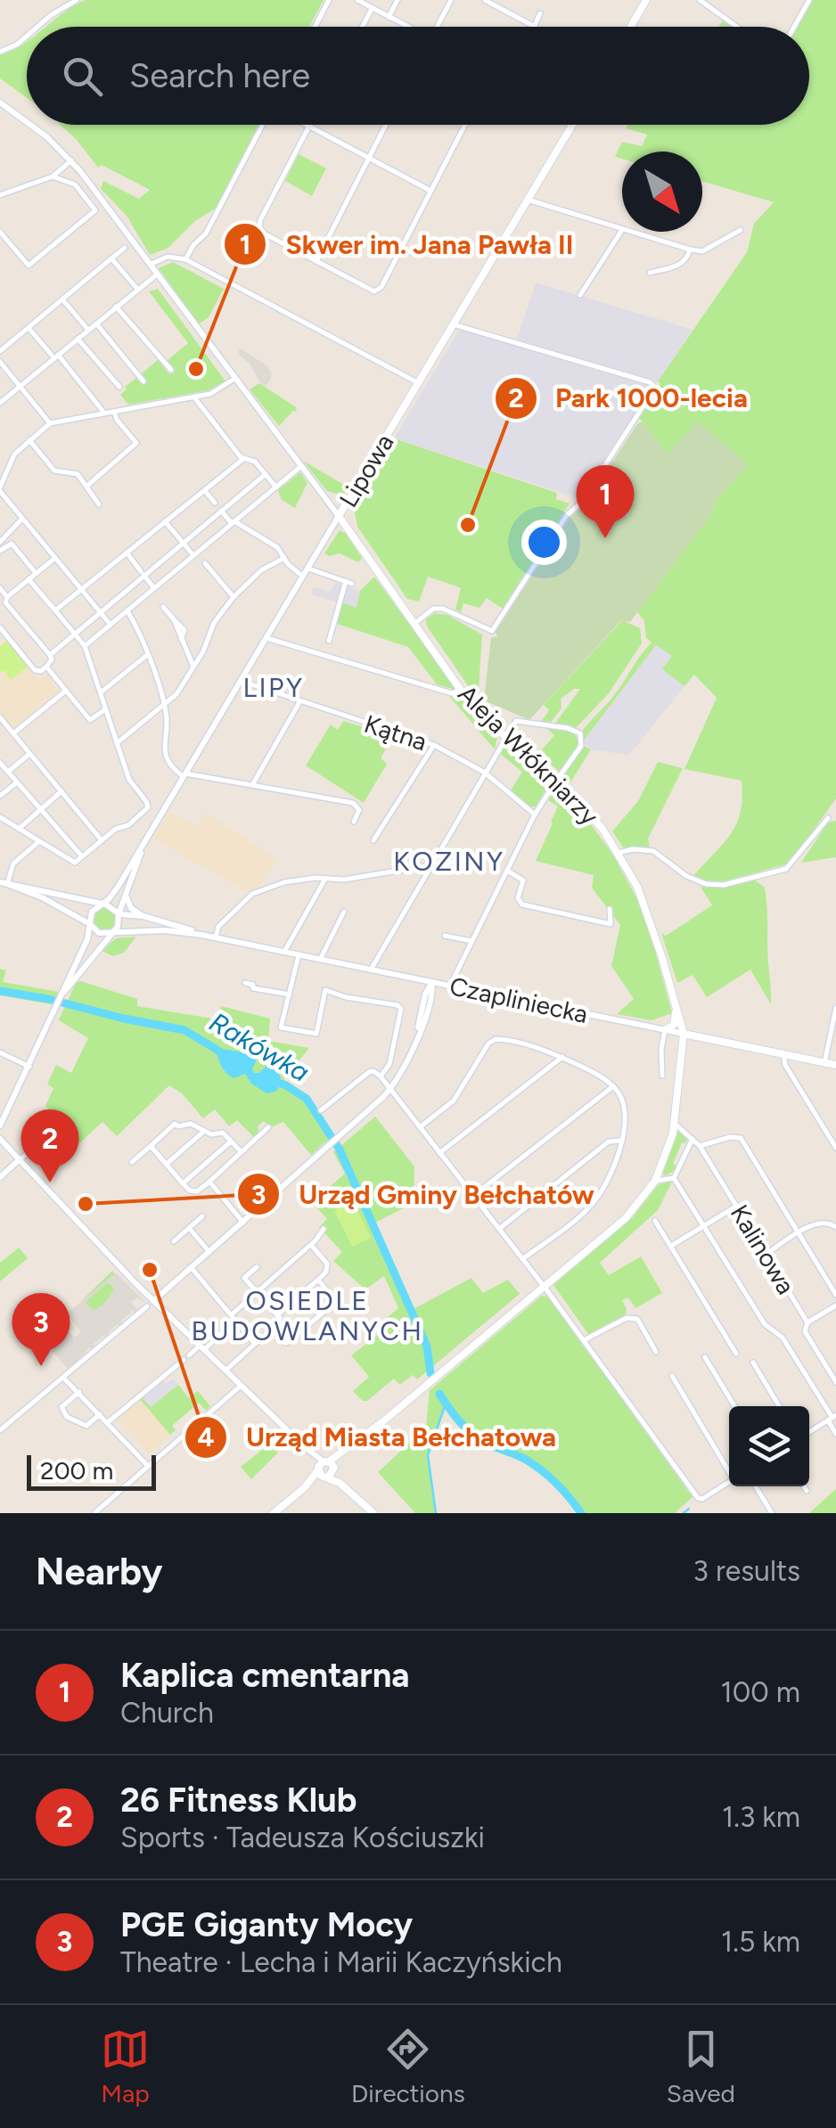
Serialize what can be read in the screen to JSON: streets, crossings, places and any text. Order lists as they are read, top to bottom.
{
  "streets": {
    "main road": ["Lipowa", "Aleja Włókniarzy", "Czapliniecka"],
    "street": ["Kątna", "Kalinowa"]
  },
  "crossings": [
    ["Lipowa", "Kątna"],
    ["Lipowa", "Aleja Włókniarzy"],
    ["Lipowa", "Czapliniecka"],
    ["Aleja Włókniarzy", "Czapliniecka"],
    ["Aleja Włókniarzy", "Kalinowa"]
  ],
  "districts": ["LIPY", "KOZINY", "OSIEDLE BUDOWLANYCH"],
  "water": ["Rakówka"],
  "places": [
    "Skwer im. Jana Pawła II",
    "Park 1000-lecia",
    "Urząd Gminy Bełchatów",
    "Urząd Miasta Bełchatowa"
  ],
  "scale_bar": "200 m",
  "north": "bottom right",
  "page": {
    "search": "Search here",
    "pins": ["1", "2", "3"],
    "scale": "200 m",
    "heading": ["Nearby", "3 results"],
    "list": [
      {
        "mark": "1",
        "name": "Kaplica cmentarna",
        "note": "Church",
        "value": "100 m"
      },
      {
        "mark": "2",
        "name": "26 Fitness Klub",
        "note": "Sports · Tadeusza Kościuszki",
        "value": "1.3 km"
      },
      {
        "mark": "3",
        "name": "PGE Giganty Mocy",
        "note": "Theatre · Lecha i Marii Kaczyńskich",
        "value": "1.5 km"
      }
    ],
    "nav": ["Map", "Directions", "Saved"]
  }
}
